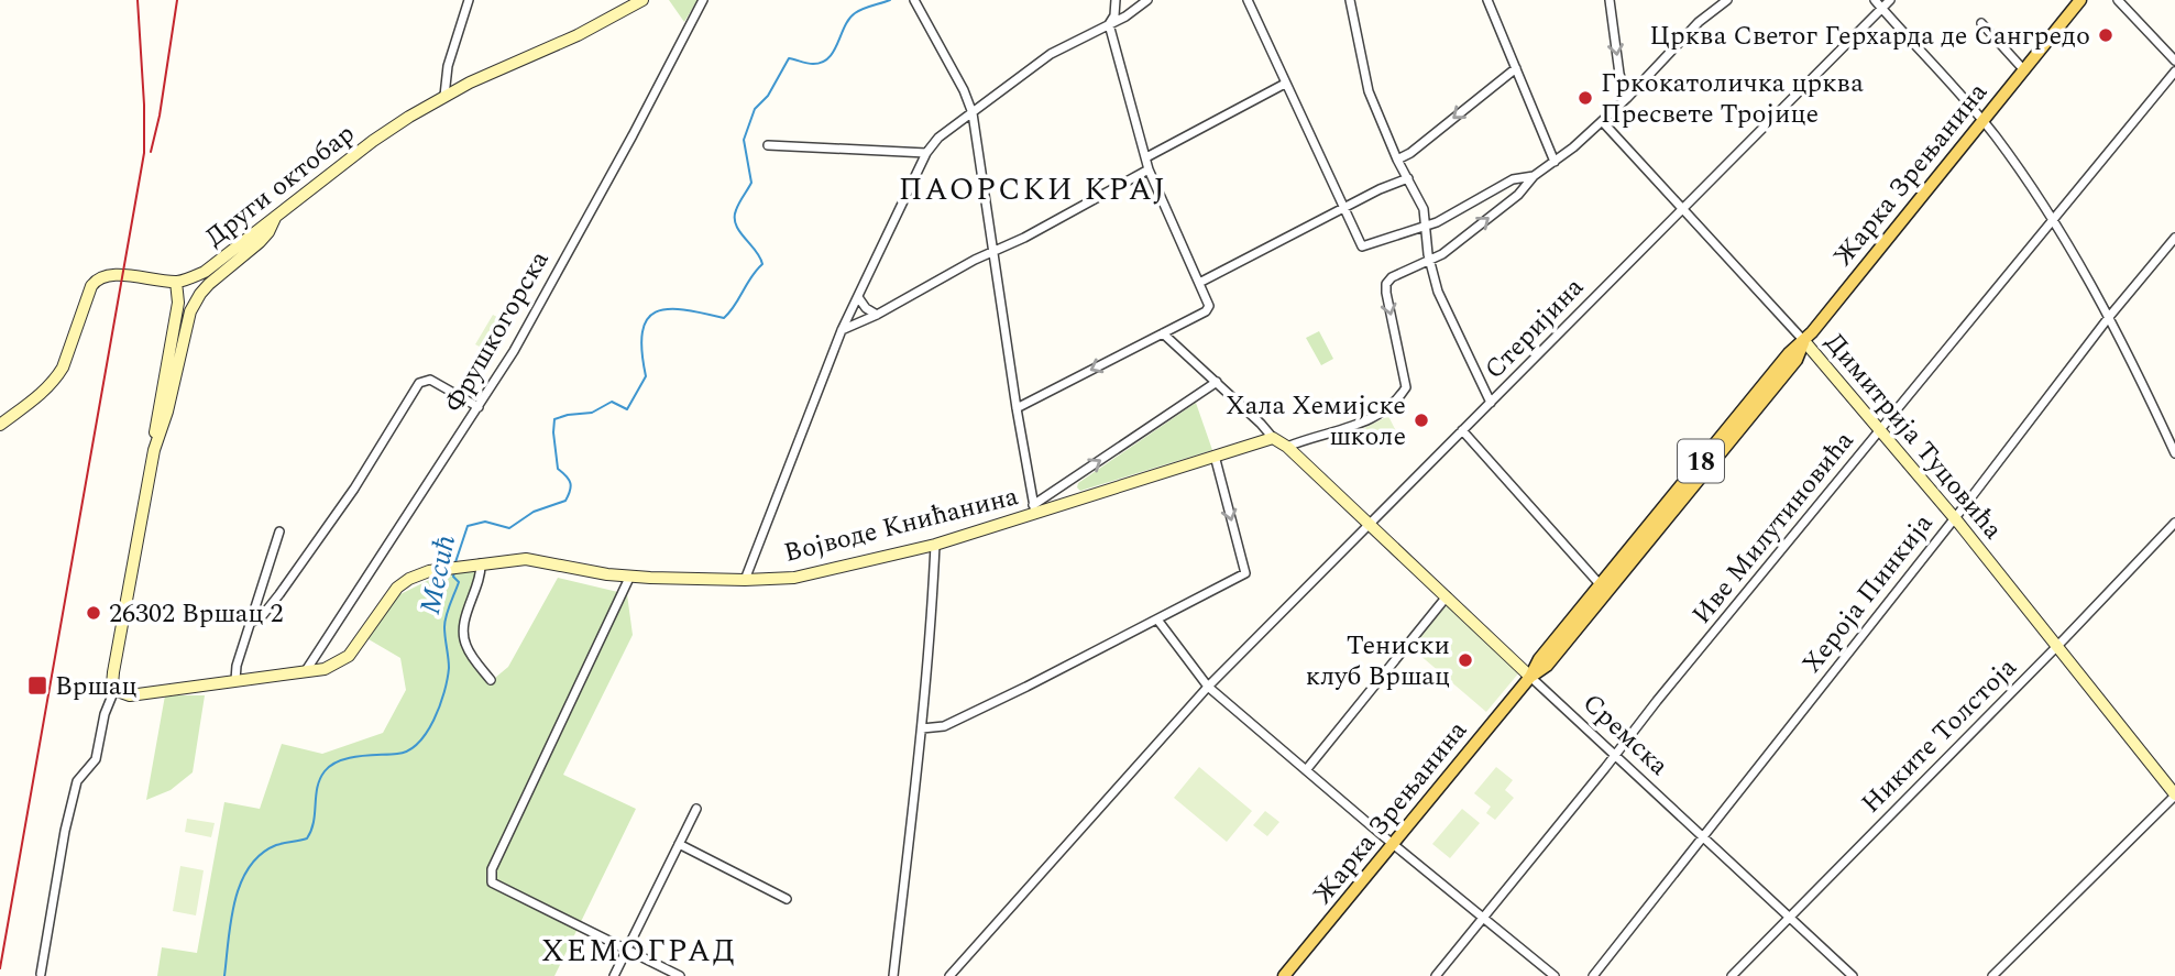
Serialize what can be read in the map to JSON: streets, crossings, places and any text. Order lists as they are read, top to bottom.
{
  "streets": {
    "main road": ["Жарка Зрењанина", "18"],
    "street": [
      "Други октобар",
      "Стеријина",
      "Фрушкогорска",
      "Димитрија Туцовића",
      "Војводе Книћанина",
      "Иве Милутиновића",
      "Хероја Пинкија",
      "Сремска",
      "Никите Толстоја"
    ]
  },
  "crossings": [
    ["Жарка Зрењанина", "Димитрија Туцовића"],
    ["Жарка Зрењанина", "Сремска"],
    ["Стеријина", "Димитрија Туцовића"],
    ["Стеријина", "Сремска"],
    ["Фрушкогорска", "Војводе Книћанина"],
    ["Димитрија Туцовића", "Иве Милутиновића"],
    ["Димитрија Туцовића", "Хероја Пинкија"],
    ["Димитрија Туцовића", "Никите Толстоја"],
    ["Војводе Книћанина", "Сремска"],
    ["Иве Милутиновића", "Сремска"],
    ["Хероја Пинкија", "Сремска"],
    ["Сремска", "Никите Толстоја"]
  ],
  "districts": ["ПАОРСКИ КРАЈ", "ХЕМОГРАД"],
  "water": ["Месић"],
  "places": {
    "other": [
      "Црква Светог Герхарда де Сангредо",
      "Гркокатоличка црква Пресвете Тројице",
      "Хала Хемијске школе",
      "26302 Вршац 2",
      "Тениски клуб Вршац"
    ],
    "transit": ["Вршац"]
  }
}
